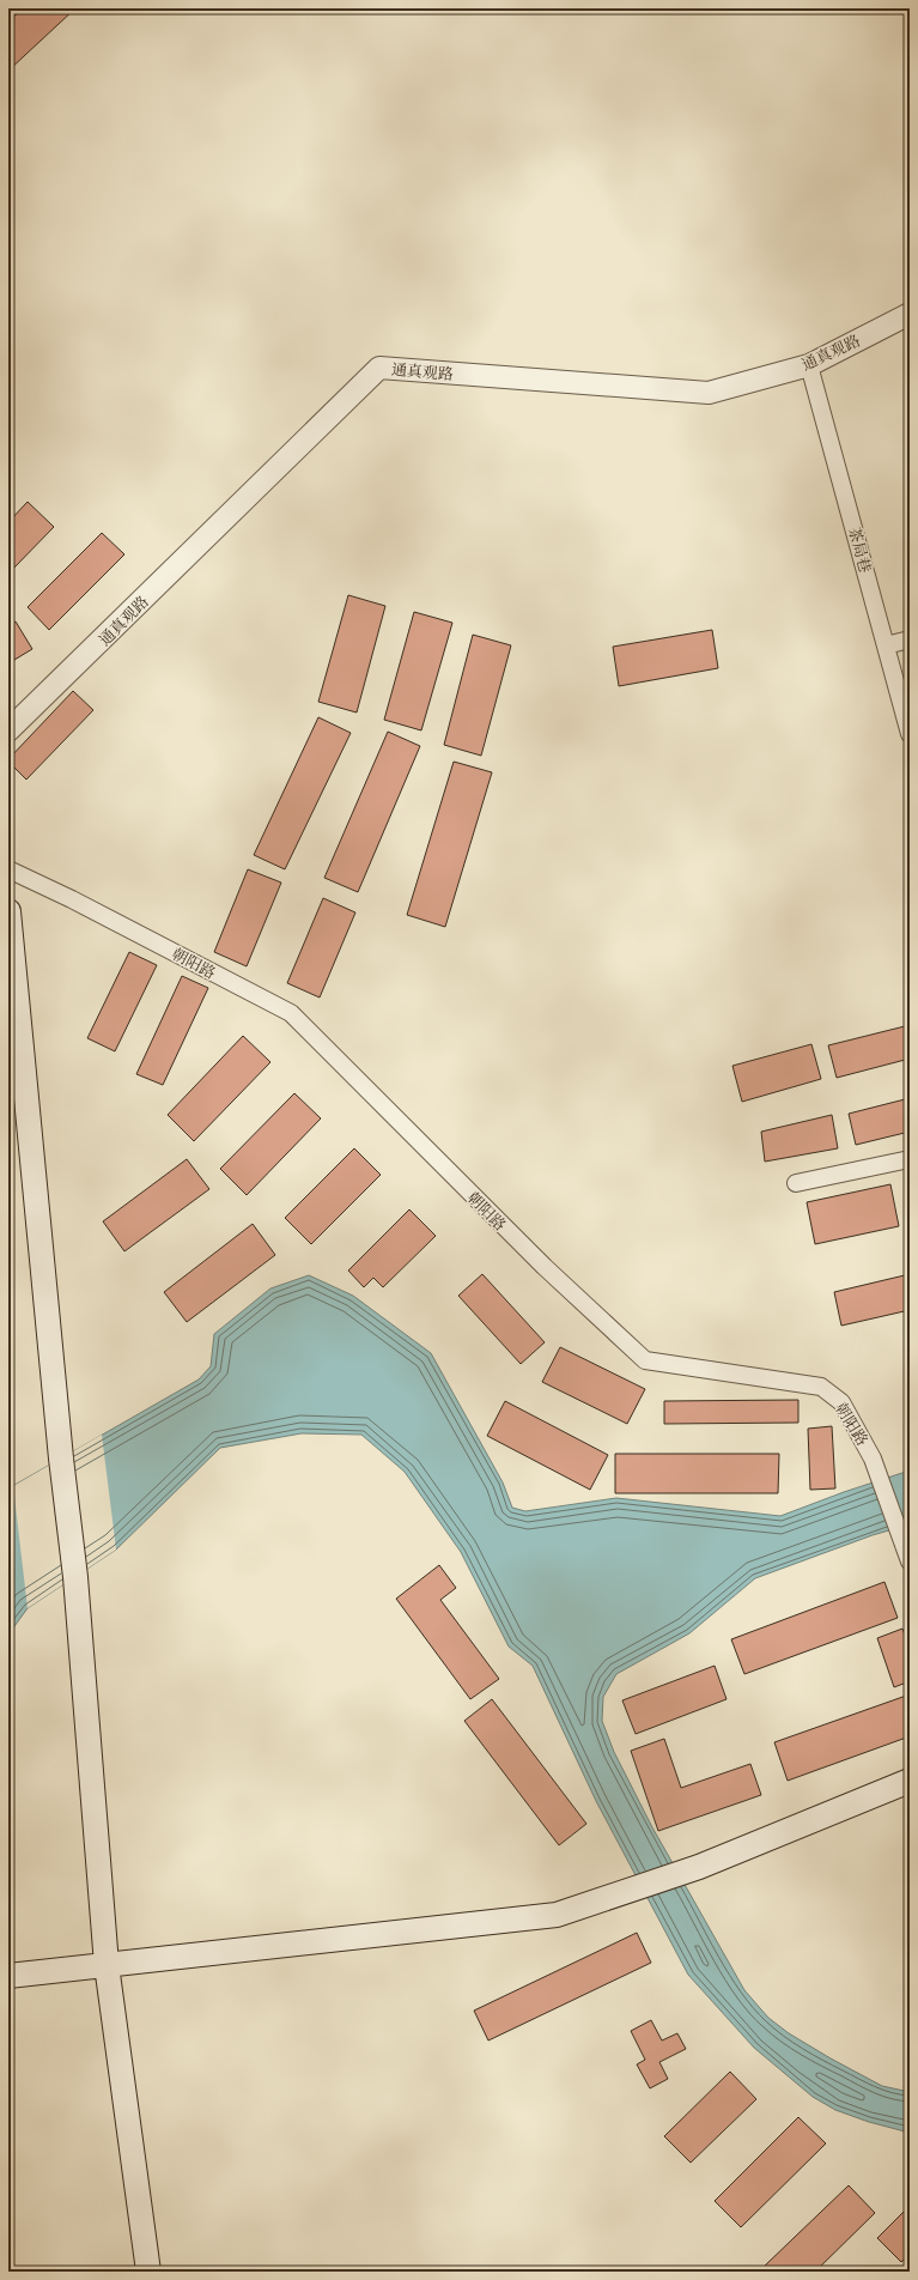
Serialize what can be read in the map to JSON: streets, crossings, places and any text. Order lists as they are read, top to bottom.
{
  "streets": {
    "street": ["通真观路", "茶局巷", "朝阳路"]
  },
  "crossings": [
    ["通真观路", "茶局巷"]
  ]
}
